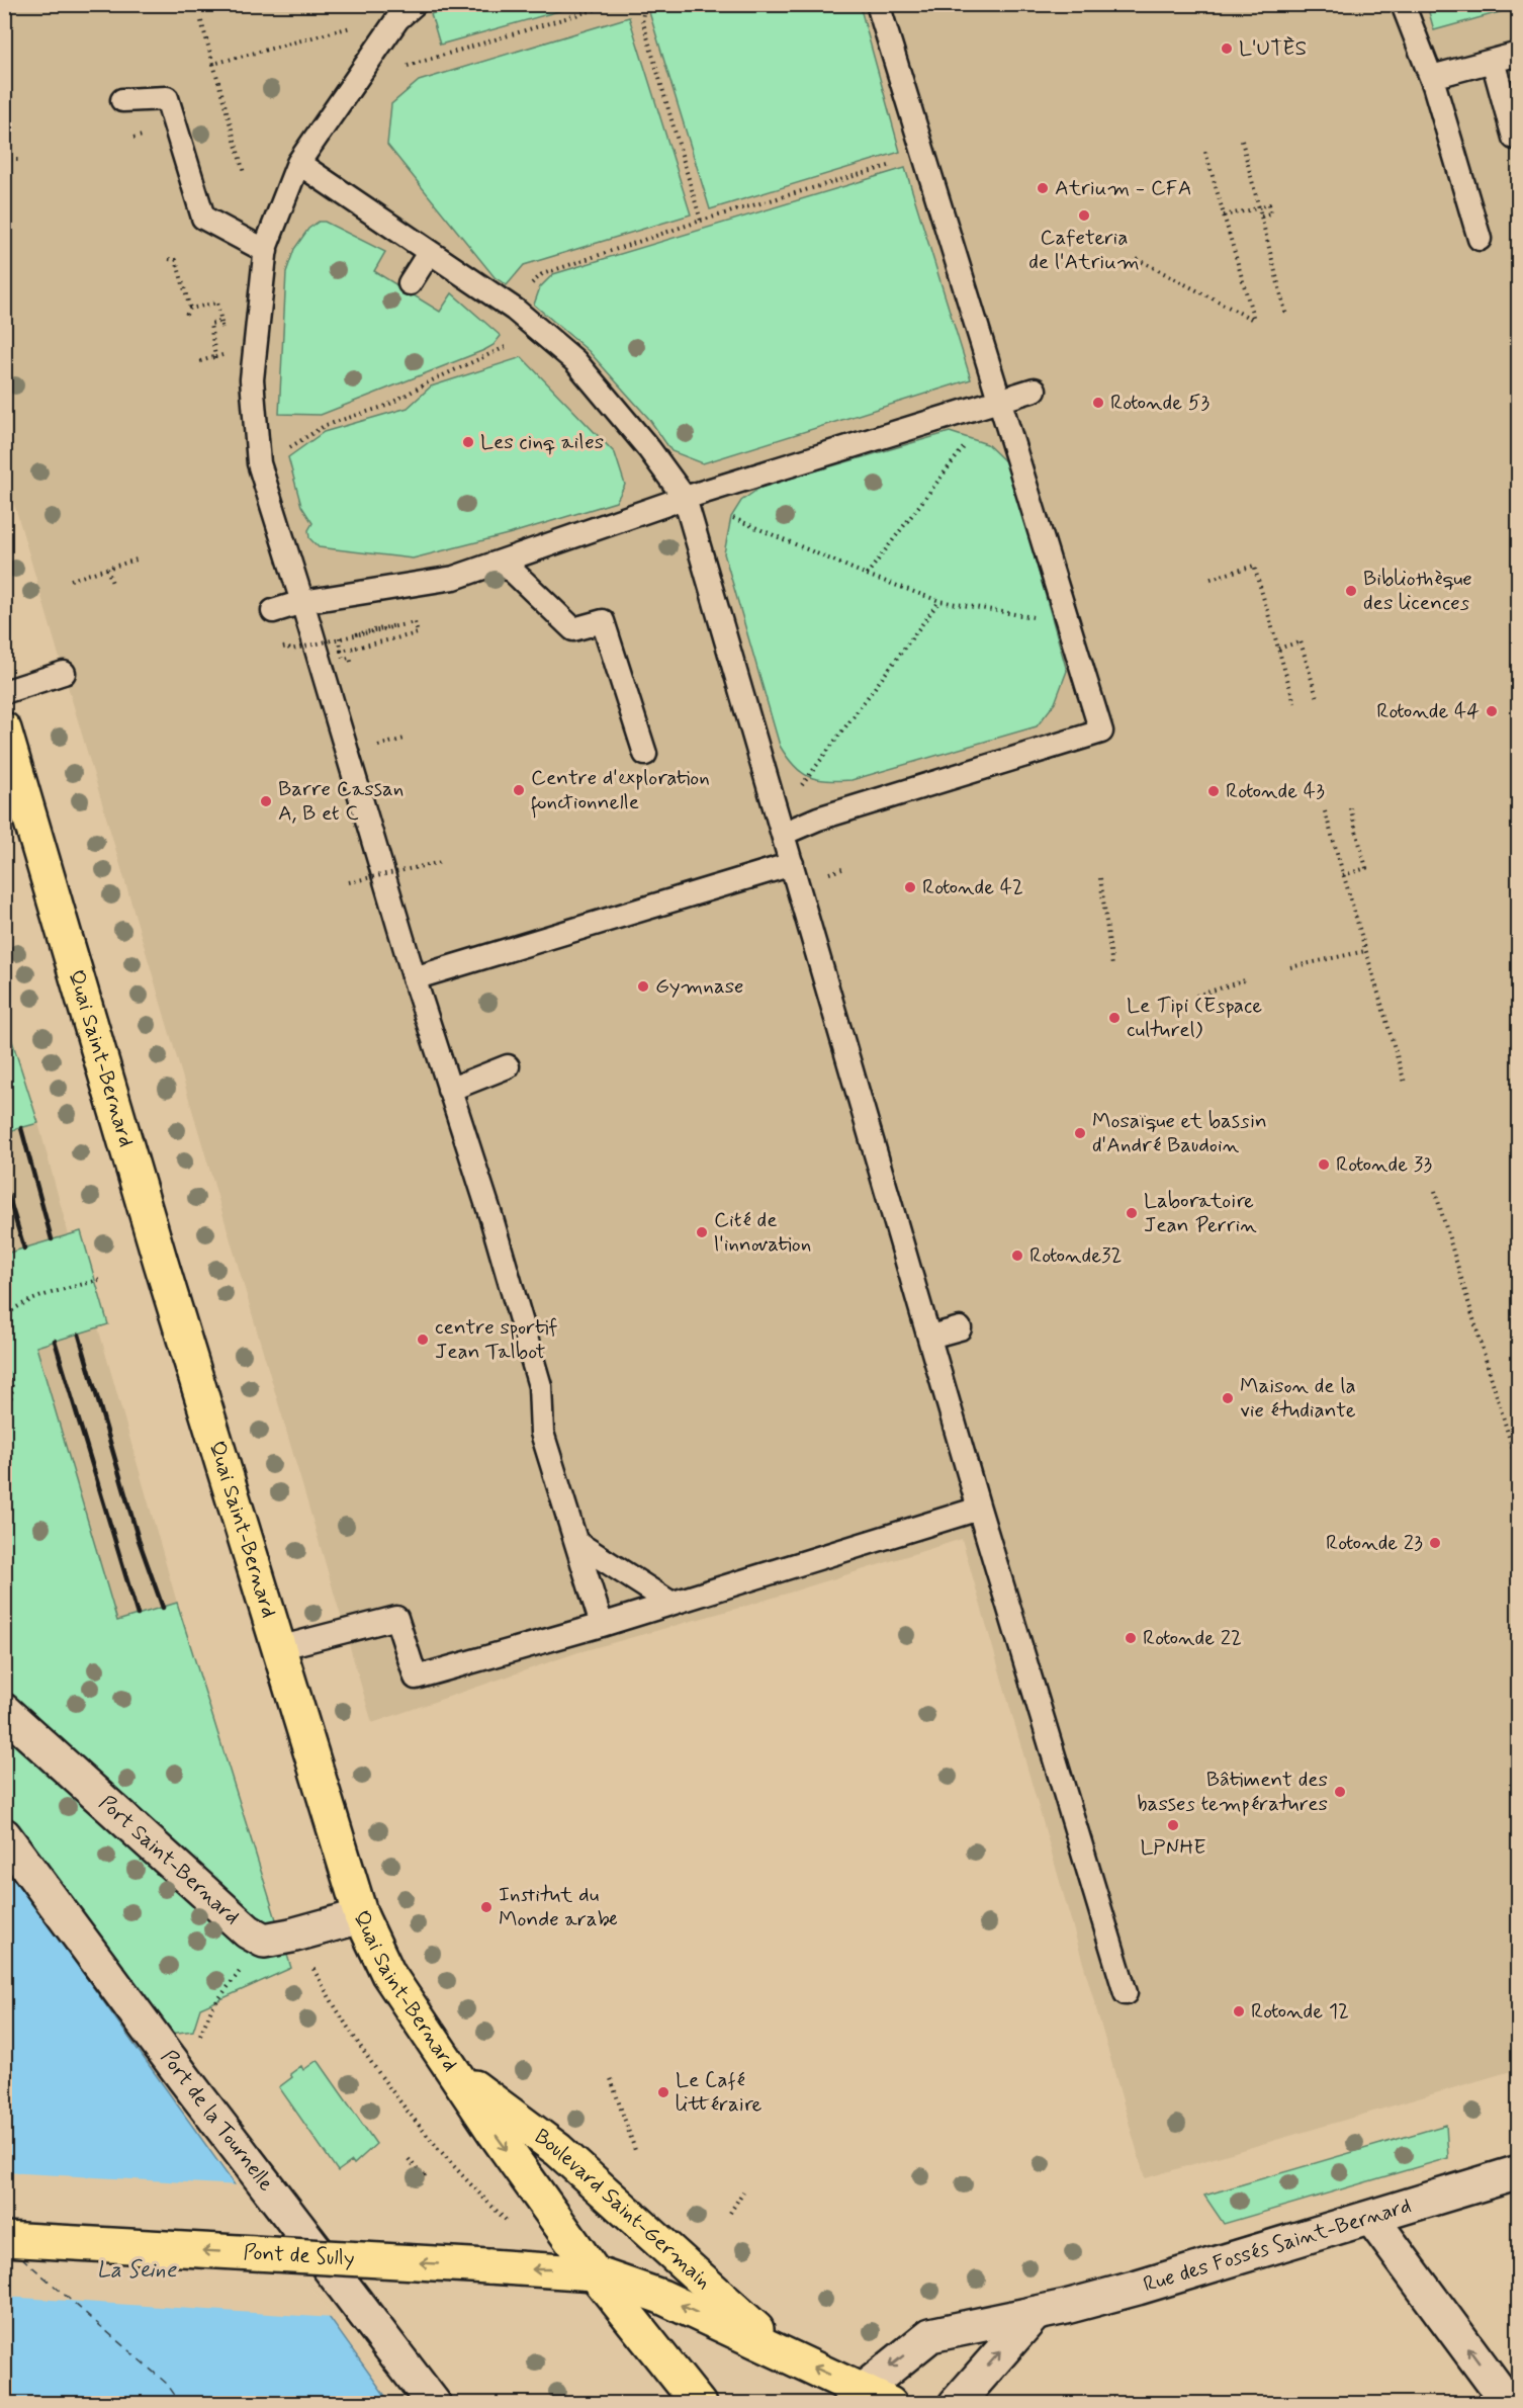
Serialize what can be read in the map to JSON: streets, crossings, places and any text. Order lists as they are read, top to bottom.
{
  "streets": {
    "main road": ["Quai Saint-Bernard", "Boulevard Saint-Germain", "Pont de Sully"],
    "street": ["Port Saint-Bernard", "Port de la Tournelle", "Rue des Fossés Saint-Bernard"]
  },
  "crossings": [
    ["Quai Saint-Bernard", "Port Saint-Bernard"],
    ["Quai Saint-Bernard", "Boulevard Saint-Germain"],
    ["Quai Saint-Bernard", "Pont de Sully"],
    ["Boulevard Saint-Germain", "Rue des Fossés Saint-Bernard"],
    ["Boulevard Saint-Germain", "Pont de Sully"]
  ],
  "one_way": ["Pont de Sully"],
  "water": ["La Seine"],
  "places": [
    "L'UTÈS",
    "Atrium - CFA",
    "Cafeteria de l'Atrium",
    "Rotonde 53",
    "Les cinq ailes",
    "Bibliothèque des licences",
    "Rotonde 44",
    "Centre d'exploration fonctionnelle",
    "Rotonde 43",
    "Barre Cassan A, B et C",
    "Rotonde 42",
    "Gymnase",
    "Le Tipi (Espace culturel)",
    "Mosaïque et bassin d'André Baudoin",
    "Rotonde 33",
    "Laboratoire Jean Perrin",
    "Cité de l'innovation",
    "Rotonde32",
    "centre sportif Jean Talbot",
    "Maison de la vie étudiante",
    "Rotonde 23",
    "Rotonde 22",
    "Bâtiment des basses températures",
    "LPNHE",
    "Institut du Monde arabe",
    "Rotonde 12",
    "Le Café littéraire"
  ]
}
